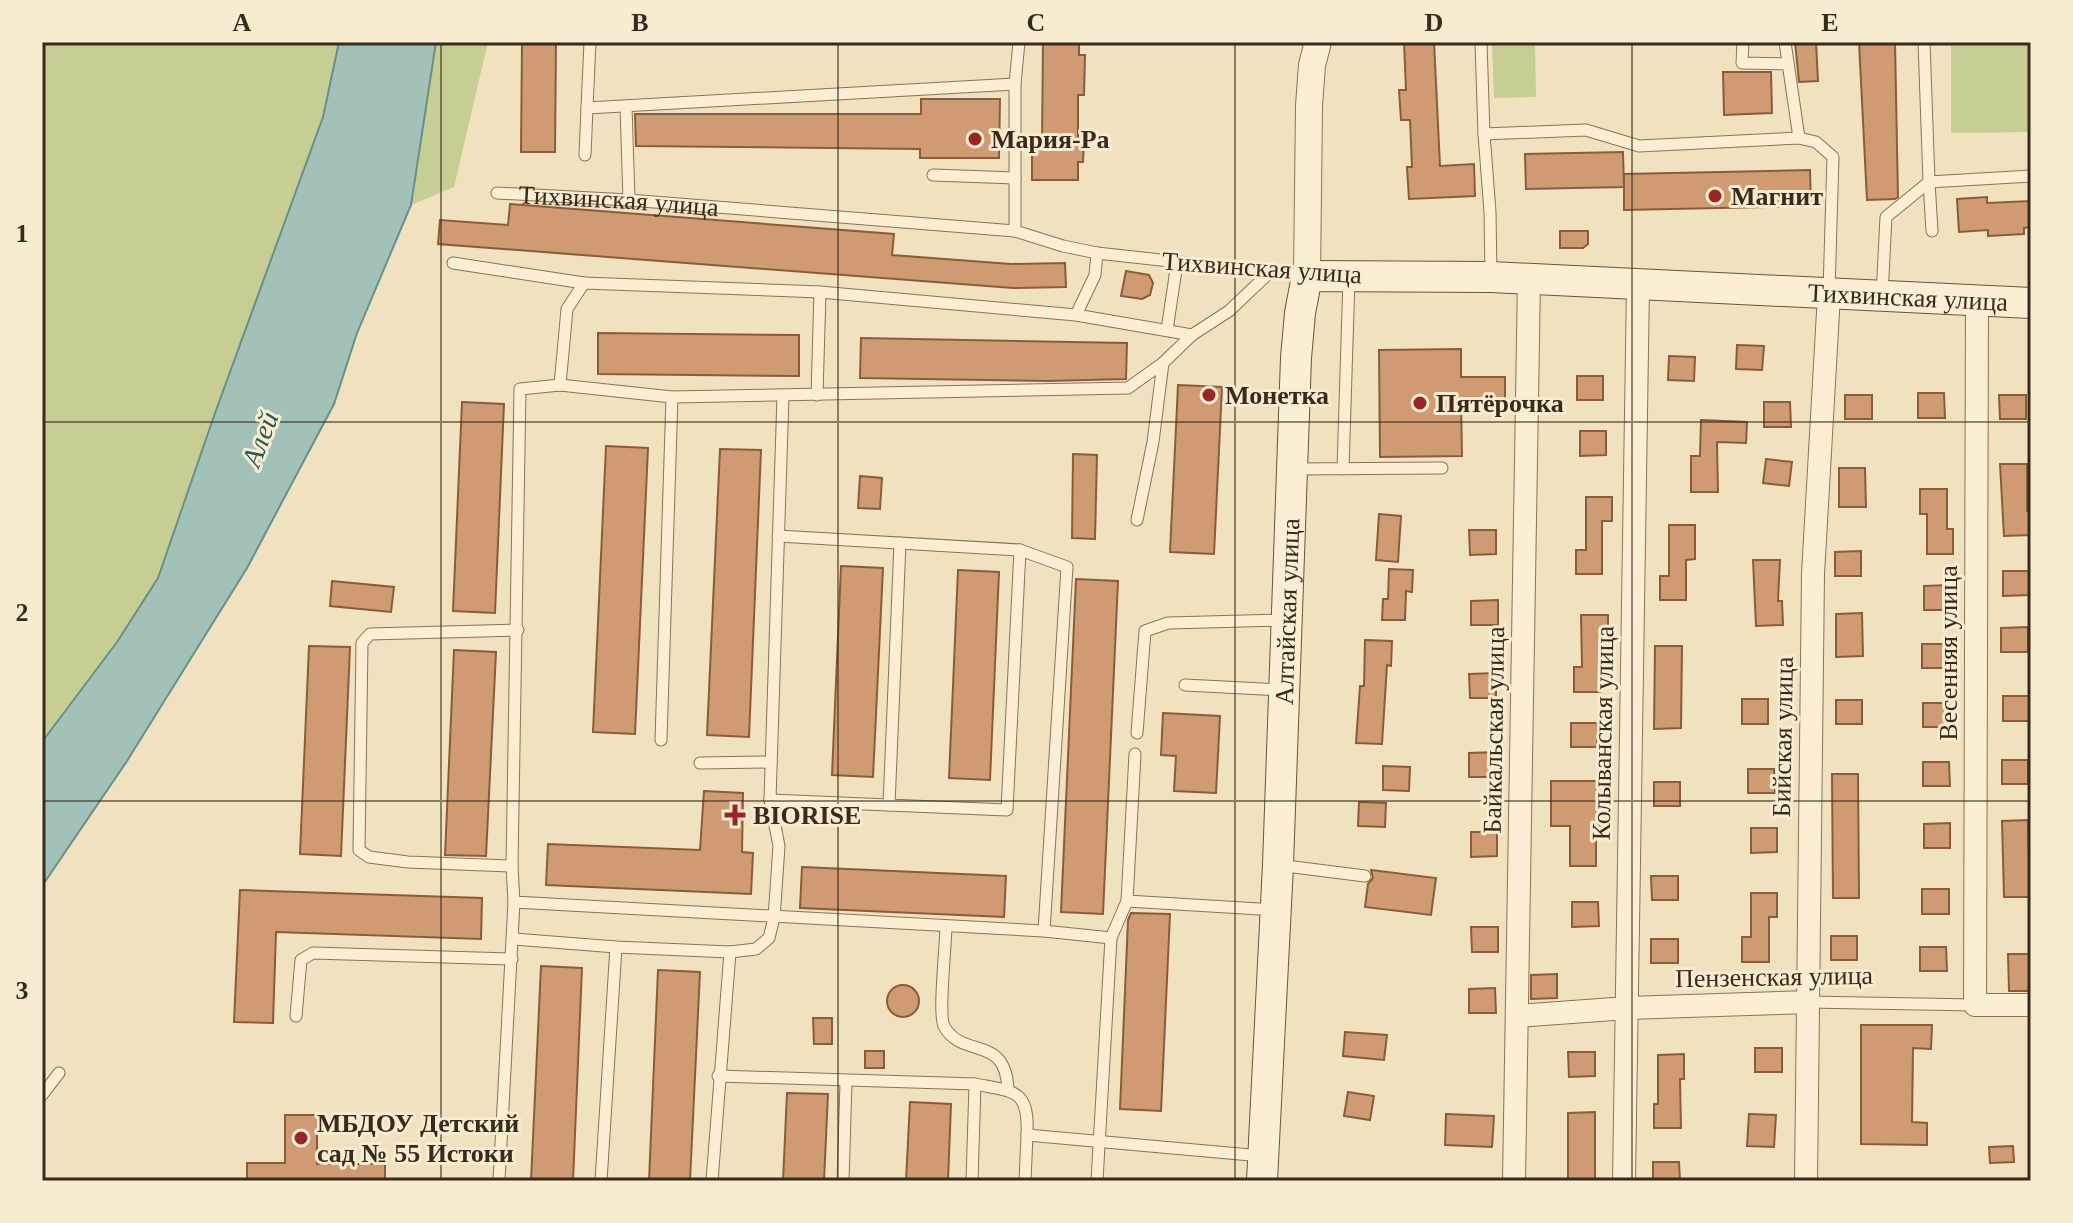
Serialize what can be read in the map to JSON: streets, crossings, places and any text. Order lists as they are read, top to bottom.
{
  "streets": {
    "main road": ["Тихвинская улица", "Алтайская улица"],
    "street": [
      "Весенняя улица",
      "Байкальская улица",
      "Колыванская улица",
      "Бийская улица",
      "Пензенская улица"
    ]
  },
  "crossings": [
    ["Тихвинская улица", "Алтайская улица"],
    ["Тихвинская улица", "Весенняя улица"],
    ["Тихвинская улица", "Байкальская улица"],
    ["Тихвинская улица", "Колыванская улица"],
    ["Тихвинская улица", "Бийская улица"],
    ["Весенняя улица", "Пензенская улица"],
    ["Байкальская улица", "Пензенская улица"],
    ["Колыванская улица", "Пензенская улица"],
    ["Бийская улица", "Пензенская улица"]
  ],
  "water": ["Алей"],
  "places": {
    "other": [
      "Мария-Ра",
      "Магнит",
      "Монетка",
      "Пятёрочка",
      "МБДОУ Детский сад № 55 Истоки"
    ],
    "health": ["BIORISE"]
  },
  "grid": {
    "columns": [
      "A",
      "B",
      "C",
      "D",
      "E"
    ],
    "rows": ["1", "2", "3"]
  }
}
